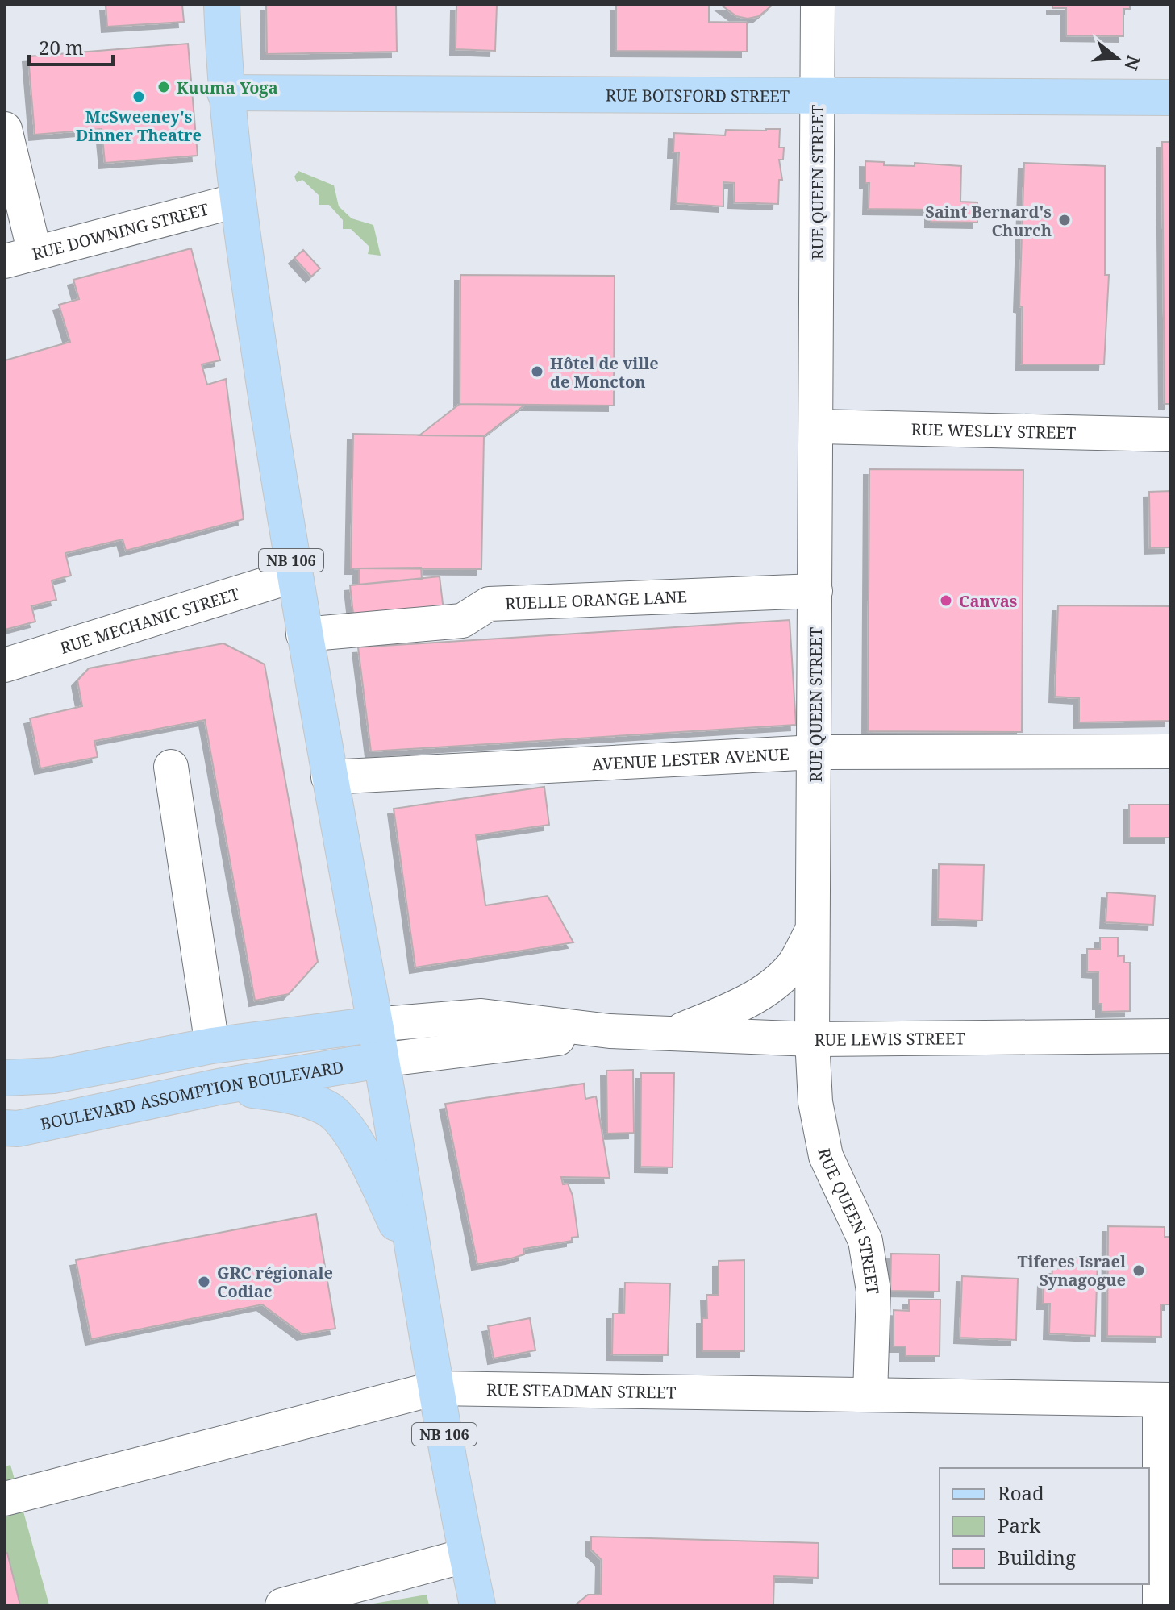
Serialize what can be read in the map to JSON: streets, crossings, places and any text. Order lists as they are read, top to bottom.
{
  "streets": {
    "main road": ["RUE BOTSFORD STREET", "NB 106", "BOULEVARD ASSOMPTION BOULEVARD"],
    "street": [
      "RUE QUEEN STREET",
      "RUE DOWNING STREET",
      "RUE WESLEY STREET",
      "RUELLE ORANGE LANE",
      "RUE MECHANIC STREET",
      "AVENUE LESTER AVENUE",
      "RUE LEWIS STREET",
      "RUE STEADMAN STREET"
    ]
  },
  "crossings": [
    ["RUE BOTSFORD STREET", "RUE QUEEN STREET"],
    ["RUE BOTSFORD STREET", "NB 106"],
    ["RUE QUEEN STREET", "RUE WESLEY STREET"],
    ["RUE QUEEN STREET", "RUELLE ORANGE LANE"],
    ["RUE QUEEN STREET", "AVENUE LESTER AVENUE"],
    ["RUE QUEEN STREET", "RUE LEWIS STREET"],
    ["RUE QUEEN STREET", "RUE STEADMAN STREET"],
    ["RUE DOWNING STREET", "NB 106"],
    ["NB 106", "RUELLE ORANGE LANE"],
    ["NB 106", "RUE MECHANIC STREET"],
    ["NB 106", "AVENUE LESTER AVENUE"],
    ["NB 106", "RUE LEWIS STREET"],
    ["NB 106", "BOULEVARD ASSOMPTION BOULEVARD"],
    ["NB 106", "RUE STEADMAN STREET"],
    ["RUE LEWIS STREET", "BOULEVARD ASSOMPTION BOULEVARD"]
  ],
  "places": [
    "Kuuma Yoga",
    "McSweeney's Dinner Theatre",
    "Saint Bernard's Church",
    "Hôtel de ville de Moncton",
    "Canvas",
    "Tiferes Israel Synagogue",
    "GRC régionale Codiac"
  ],
  "legend": ["Road", "Park", "Building"],
  "scale_bar": "20 m",
  "north": "right"
}
